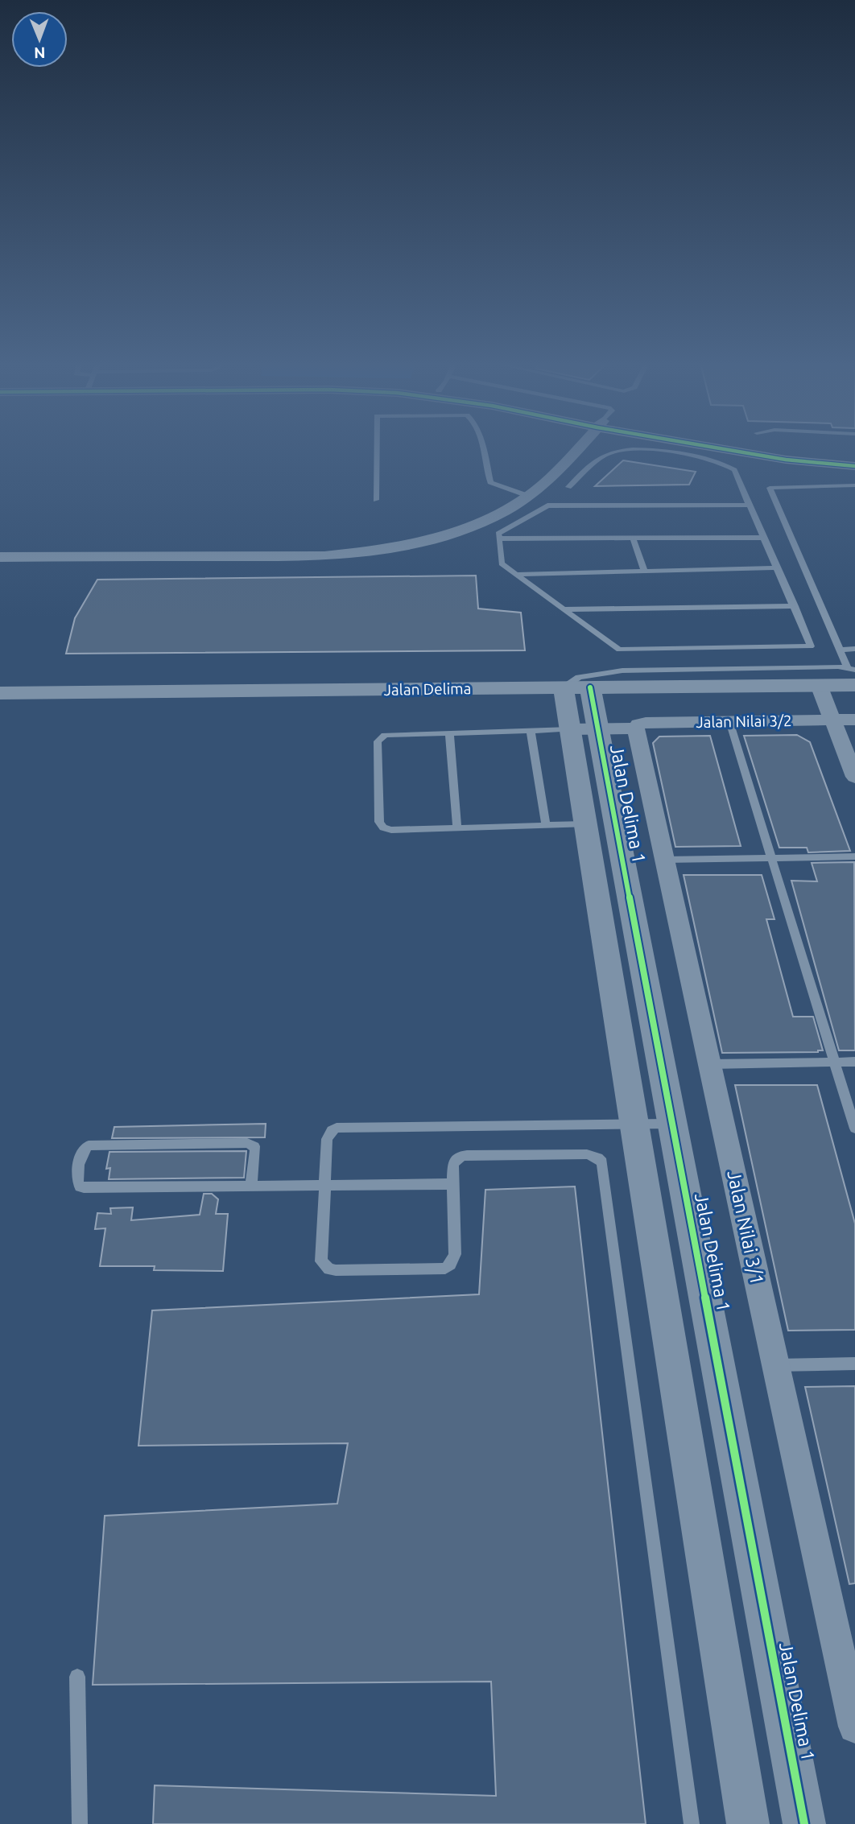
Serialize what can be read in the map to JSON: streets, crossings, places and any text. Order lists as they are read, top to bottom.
{
  "streets": {
    "street": [
      "Jalan Delima",
      "Jalan Nilai 3/2",
      "Jalan Delima 1",
      "Jalan Nilai 3/1"
    ]
  },
  "crossings": [
    ["Jalan Delima", "Jalan Delima 1"],
    ["Jalan Nilai 3/2", "Jalan Delima 1"],
    ["Jalan Nilai 3/2", "Jalan Nilai 3/1"]
  ],
  "north": "bottom"
}
